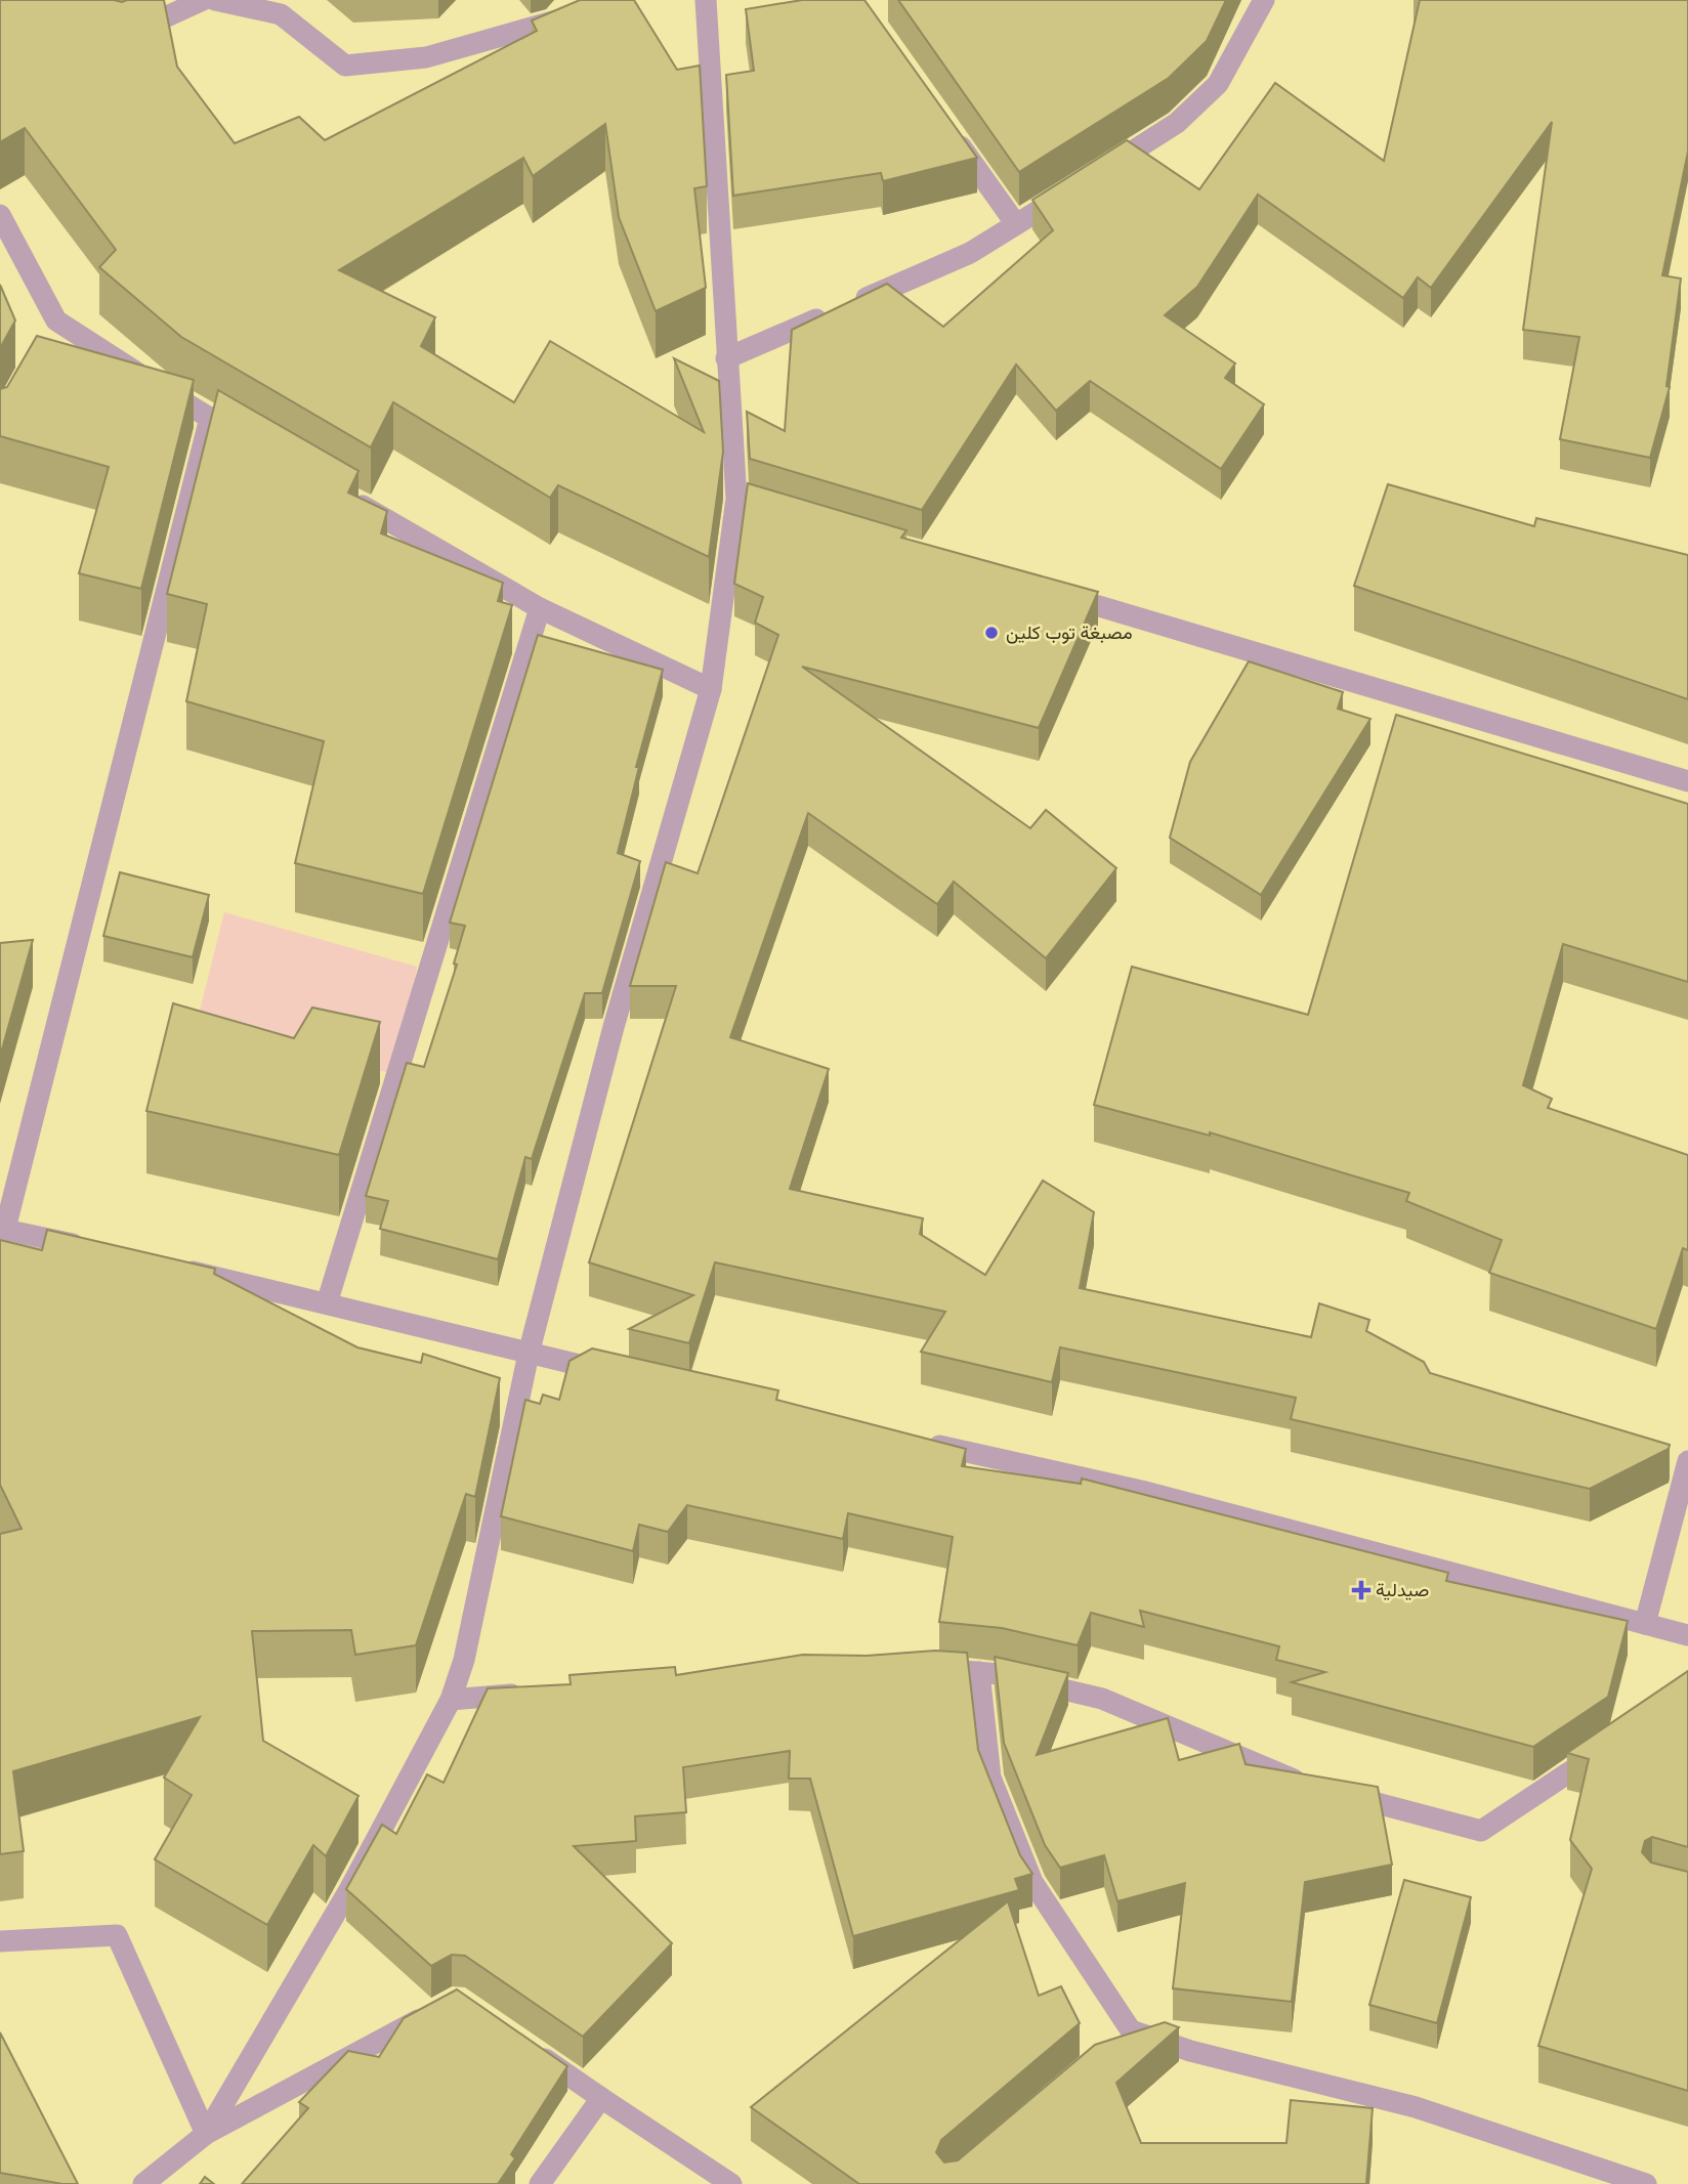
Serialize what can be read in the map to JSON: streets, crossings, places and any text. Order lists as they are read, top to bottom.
{
  "places": {
    "other": ["مصبغة توب كلين"],
    "health": ["صيدلية"]
  }
}
